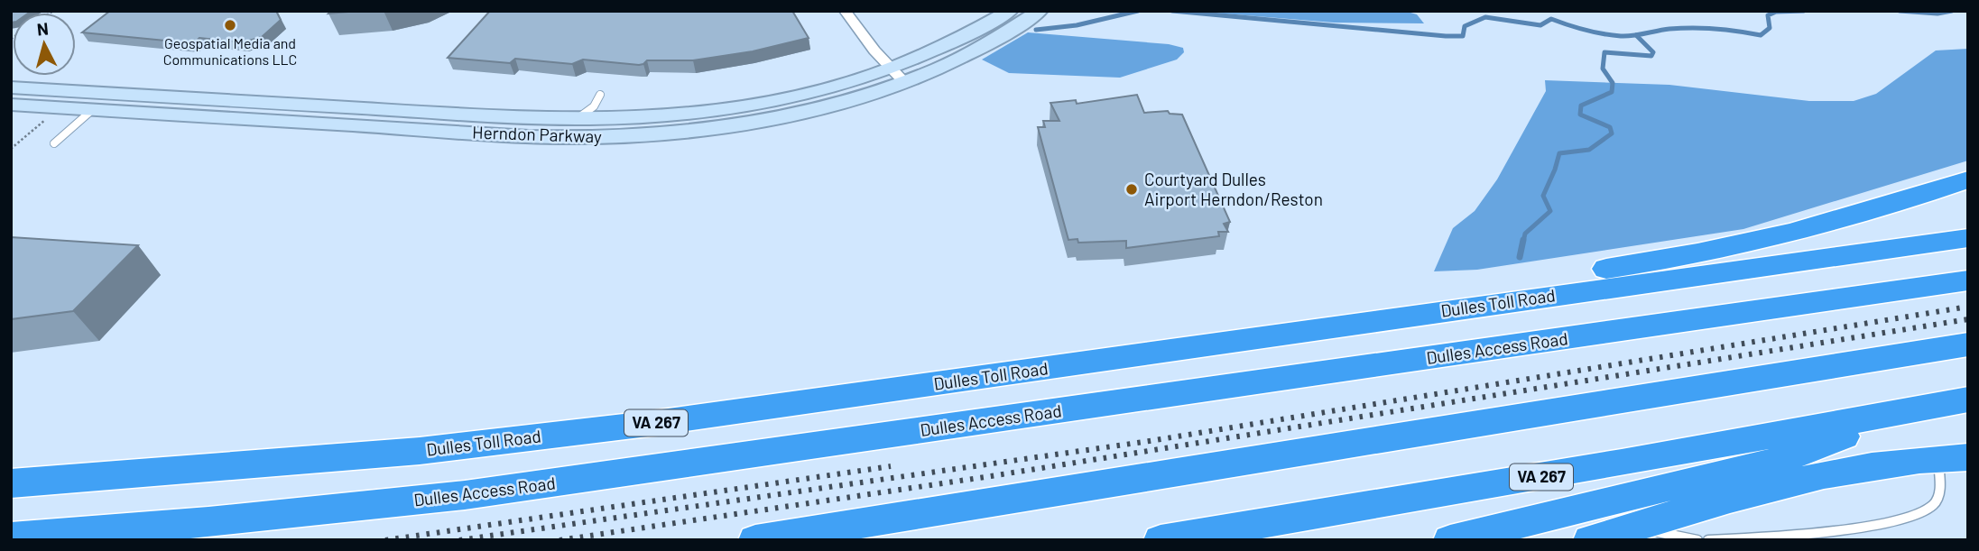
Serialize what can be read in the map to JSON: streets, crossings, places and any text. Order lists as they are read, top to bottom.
{
  "streets": {
    "highway": ["Dulles Toll Road", "Dulles Access Road", "VA 267"],
    "main road": ["Herndon Parkway"]
  },
  "places": ["Geospatial Media and Communications LLC", "Courtyard Dulles Airport Herndon/Reston"],
  "north": "top"
}
